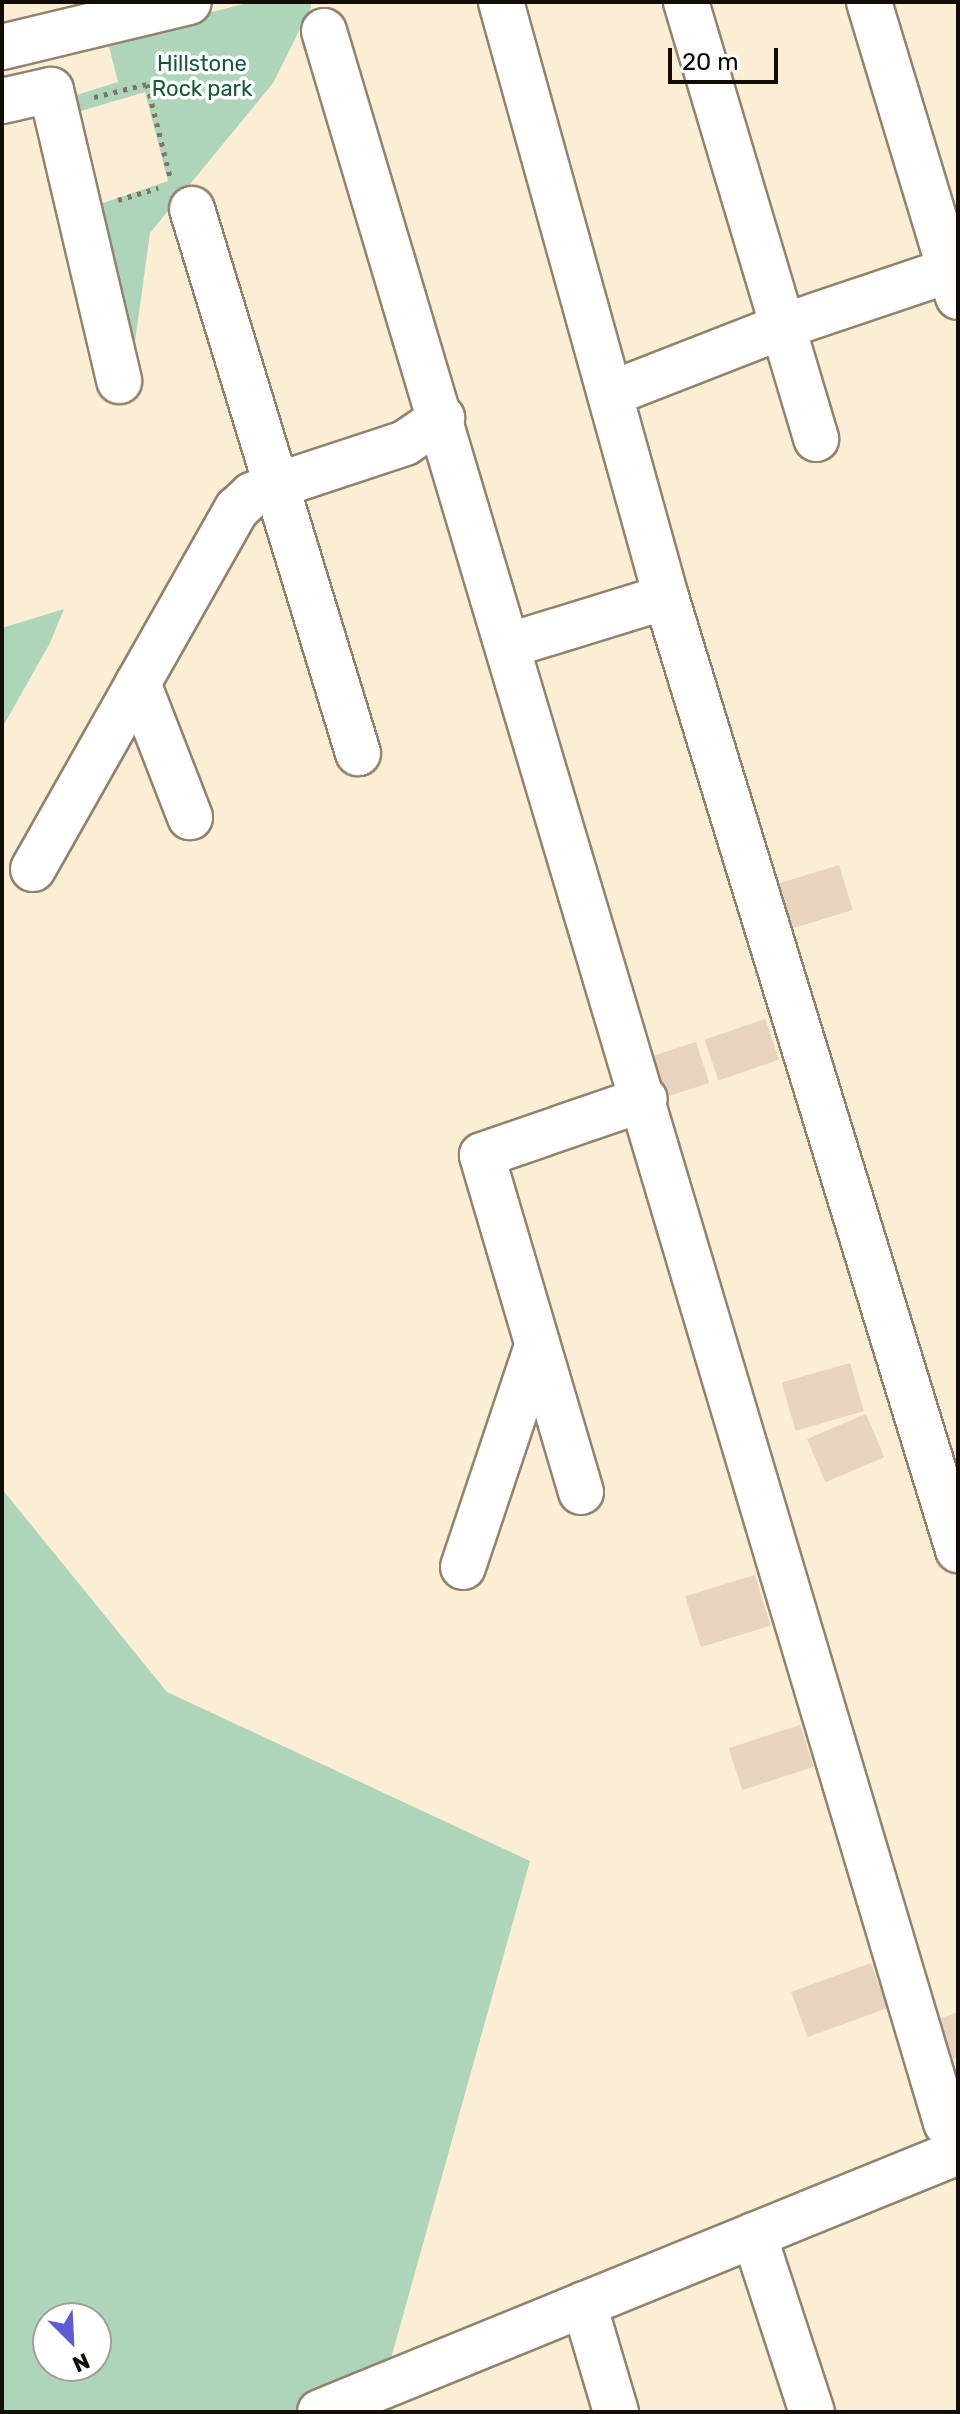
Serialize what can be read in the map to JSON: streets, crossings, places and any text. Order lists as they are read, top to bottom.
{
  "parks": ["Hillstone Rock park"],
  "scale_bar": "20 m",
  "north": "bottom right"
}
